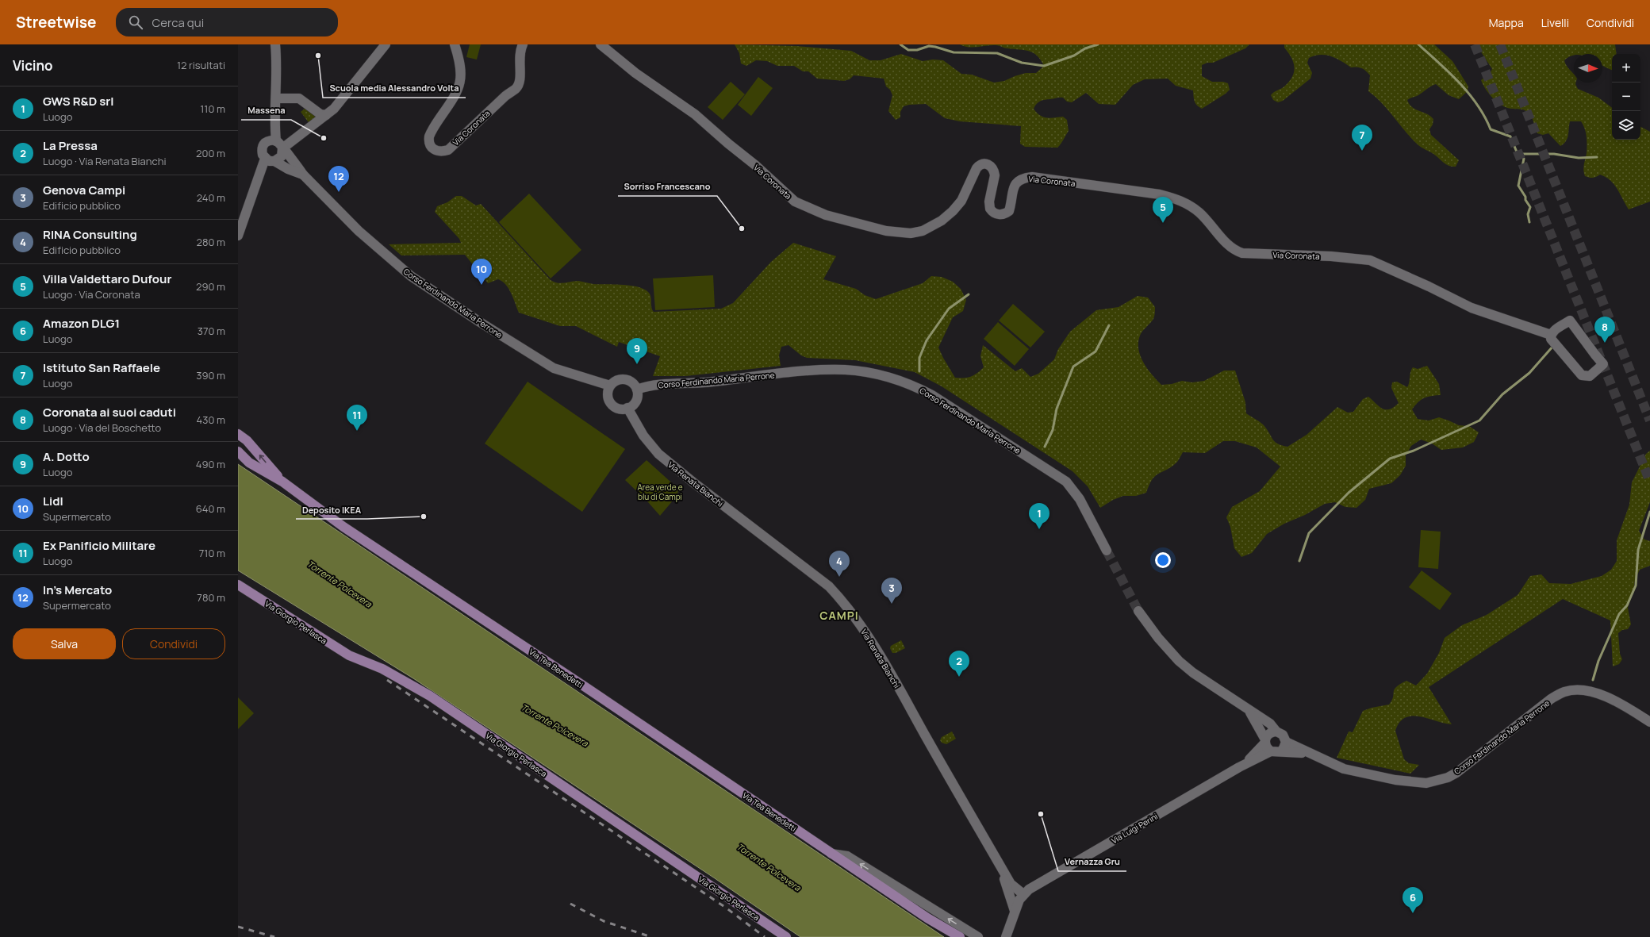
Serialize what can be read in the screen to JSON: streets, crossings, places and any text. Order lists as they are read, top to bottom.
{
  "streets": {
    "main road": ["Via Giorgio Perlasca", "Via Tea Benedetti"],
    "street": [
      "Via Coronata",
      "Corso Ferdinando Maria Perrone",
      "Via Renata Bianchi",
      "Via Luigi Perini"
    ]
  },
  "crossings": [
    ["Corso Ferdinando Maria Perrone", "Via Renata Bianchi"],
    ["Corso Ferdinando Maria Perrone", "Via Luigi Perini"],
    ["Via Renata Bianchi", "Via Luigi Perini"]
  ],
  "districts": ["CAMPI"],
  "water": ["Torrente Polcevera"],
  "parks": ["Area verde e blu di Campi"],
  "places": [
    "Scuola media Alessandro Volta",
    "Massena",
    "Sorriso Francescano",
    "Deposito IKEA",
    "Vernazza Gru"
  ],
  "north": "right",
  "page": {
    "header": "Streetwise",
    "search": "Cerca qui",
    "nav": ["Mappa", "Livelli", "Condividi"],
    "heading": ["Vicino", "12 risultati"],
    "map_buttons": ["+", "−"],
    "list": [
      {
        "mark": "1",
        "name": "GWS R&D srl",
        "note": "Luogo",
        "value": "110 m"
      },
      {
        "mark": "2",
        "name": "La Pressa",
        "note": "Luogo · Via Renata Bianchi",
        "value": "200 m"
      },
      {
        "mark": "3",
        "name": "Genova Campi",
        "note": "Edificio pubblico",
        "value": "240 m"
      },
      {
        "mark": "4",
        "name": "RINA Consulting",
        "note": "Edificio pubblico",
        "value": "280 m"
      },
      {
        "mark": "5",
        "name": "Villa Valdettaro Dufour",
        "note": "Luogo · Via Coronata",
        "value": "290 m"
      },
      {
        "mark": "6",
        "name": "Amazon DLG1",
        "note": "Luogo",
        "value": "370 m"
      },
      {
        "mark": "7",
        "name": "Istituto San Raffaele",
        "note": "Luogo",
        "value": "390 m"
      },
      {
        "mark": "8",
        "name": "Coronata ai suoi caduti",
        "note": "Luogo · Via del Boschetto",
        "value": "430 m"
      },
      {
        "mark": "9",
        "name": "A. Dotto",
        "note": "Luogo",
        "value": "490 m"
      },
      {
        "mark": "10",
        "name": "Lidl",
        "note": "Supermercato",
        "value": "640 m"
      },
      {
        "mark": "11",
        "name": "Ex Panificio Militare",
        "note": "Luogo",
        "value": "710 m"
      },
      {
        "mark": "12",
        "name": "In's Mercato",
        "note": "Supermercato",
        "value": "780 m"
      }
    ],
    "pins": [
      "7",
      "12",
      "5",
      "10",
      "8",
      "9",
      "11",
      "1",
      "4",
      "3",
      "2",
      "6"
    ],
    "buttons": ["Salva", "Condividi"]
  }
}
